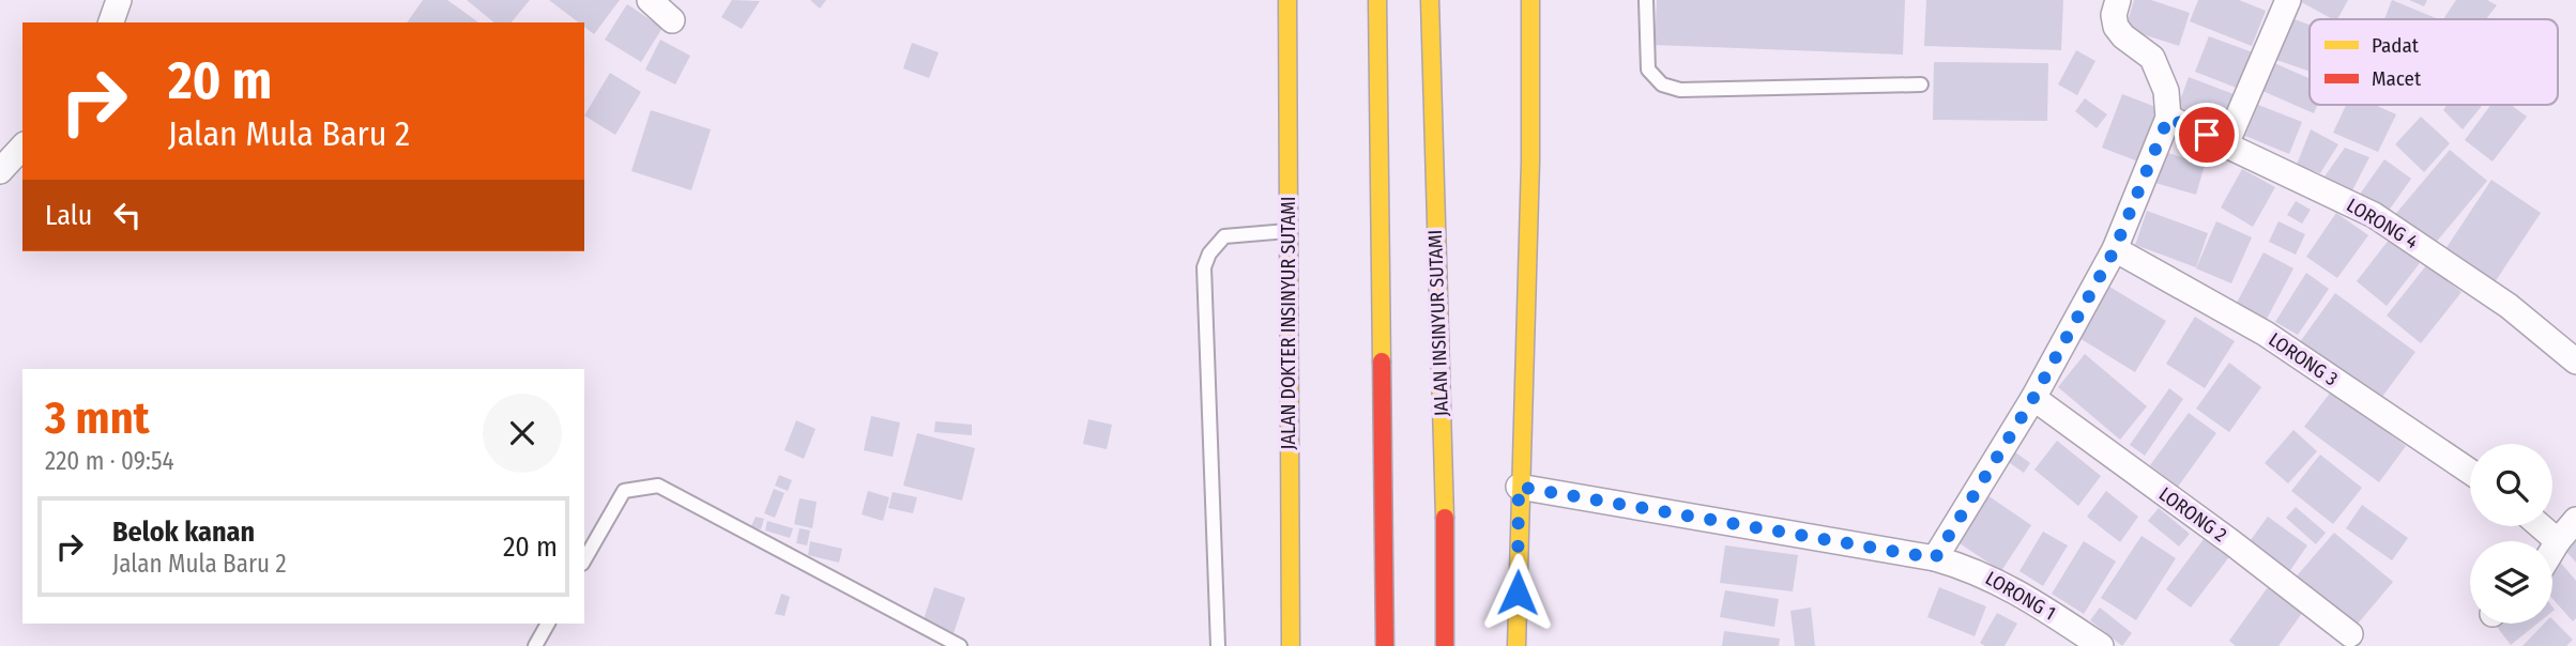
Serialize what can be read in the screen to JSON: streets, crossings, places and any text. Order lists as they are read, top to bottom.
{
  "streets": {
    "main road": ["JALAN DOKTER INSINYUR SUTAMI", "JALAN INSINYUR SUTAMI"],
    "street": [
      "LORONG 4",
      "LORONG 3",
      "LORONG 2",
      "LORONG 1"
    ]
  },
  "legend": ["Padat", "Macet"],
  "page": {
    "turn": ["20 m", "Jalan Mula Baru 2"],
    "then": "Lalu",
    "heading": ["3 mnt", "220 m · 09:54"],
    "list": [
      {
        "name": "Belok kanan",
        "note": "Jalan Mula Baru 2",
        "value": "20 m"
      }
    ]
  }
}
